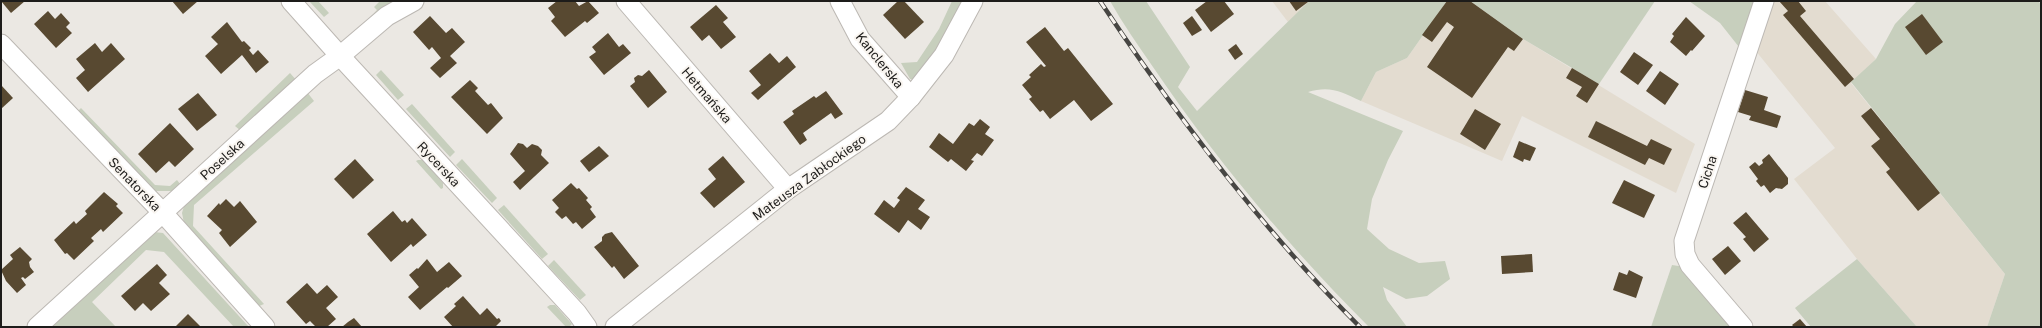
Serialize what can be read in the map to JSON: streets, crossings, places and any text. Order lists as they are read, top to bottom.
{
  "streets": {
    "street": [
      "Kanclerska",
      "Hetmańska",
      "Poselska",
      "Rycerska",
      "Cicha",
      "Mateusza Zabłockiego",
      "Senatorska"
    ]
  },
  "crossings": [
    ["Kanclerska", "Mateusza Zabłockiego"],
    ["Hetmańska", "Mateusza Zabłockiego"],
    ["Poselska", "Rycerska"],
    ["Poselska", "Senatorska"]
  ]
}
